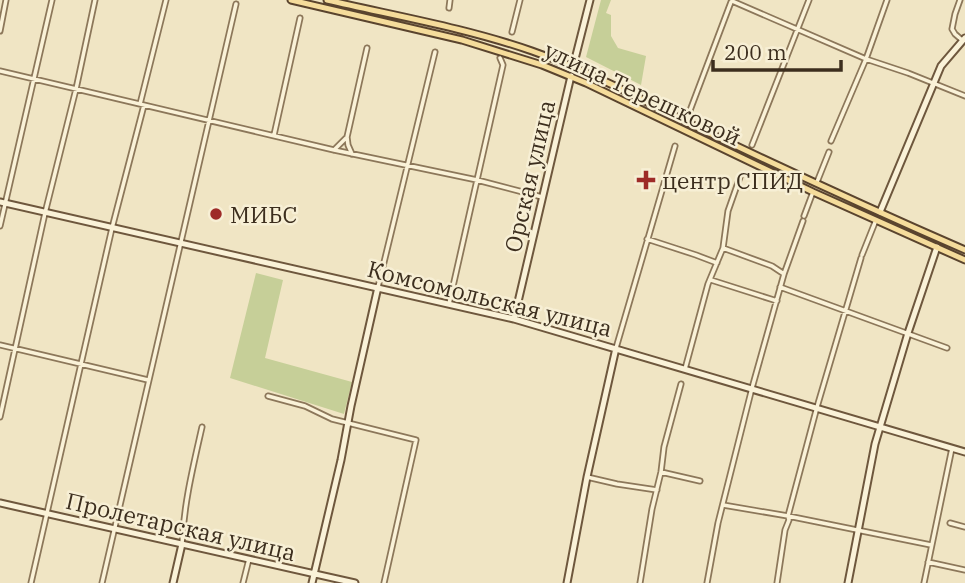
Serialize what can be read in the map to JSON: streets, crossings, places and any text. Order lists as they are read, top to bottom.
{
  "streets": {
    "main road": [
      "улица Терешковой",
      "Орская улица",
      "Комсомольская улица",
      "Пролетарская улица"
    ]
  },
  "crossings": [
    ["улица Терешковой", "Орская улица"],
    ["Орская улица", "Комсомольская улица"]
  ],
  "places": {
    "health": ["центр СПИД"],
    "other": ["МИБС"]
  },
  "scale_bar": "200 m"
}
